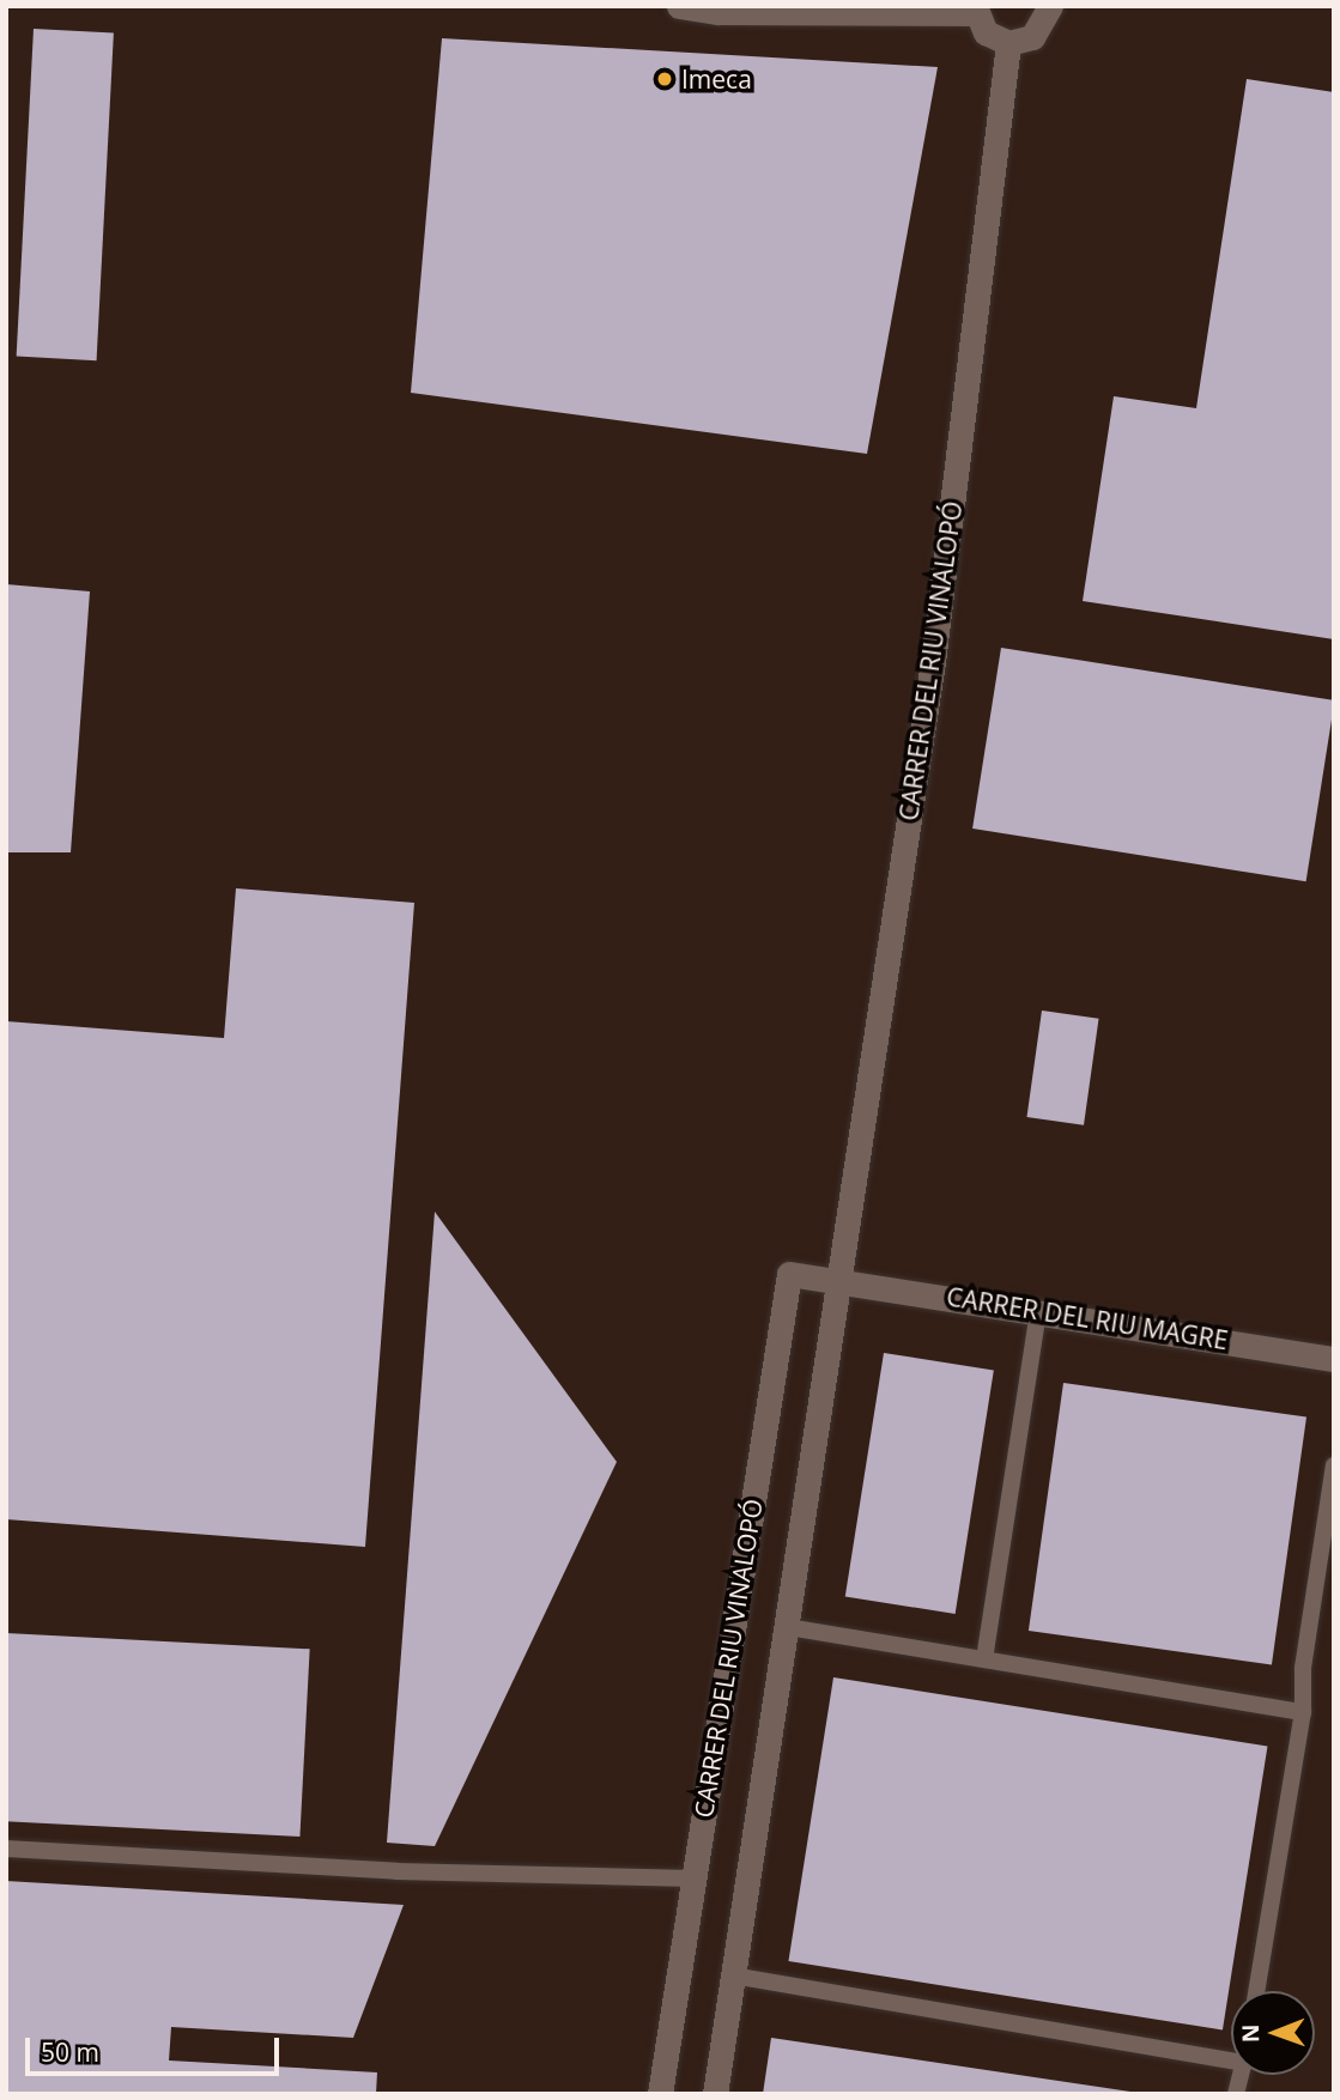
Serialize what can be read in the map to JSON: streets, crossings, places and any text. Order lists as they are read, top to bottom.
{
  "streets": {
    "street": ["CARRER DEL RIU VINALOPÓ", "CARRER DEL RIU MAGRE"]
  },
  "crossings": [
    ["CARRER DEL RIU VINALOPÓ", "CARRER DEL RIU MAGRE"]
  ],
  "places": ["Imeca"],
  "scale_bar": "50 m",
  "north": "left"
}
